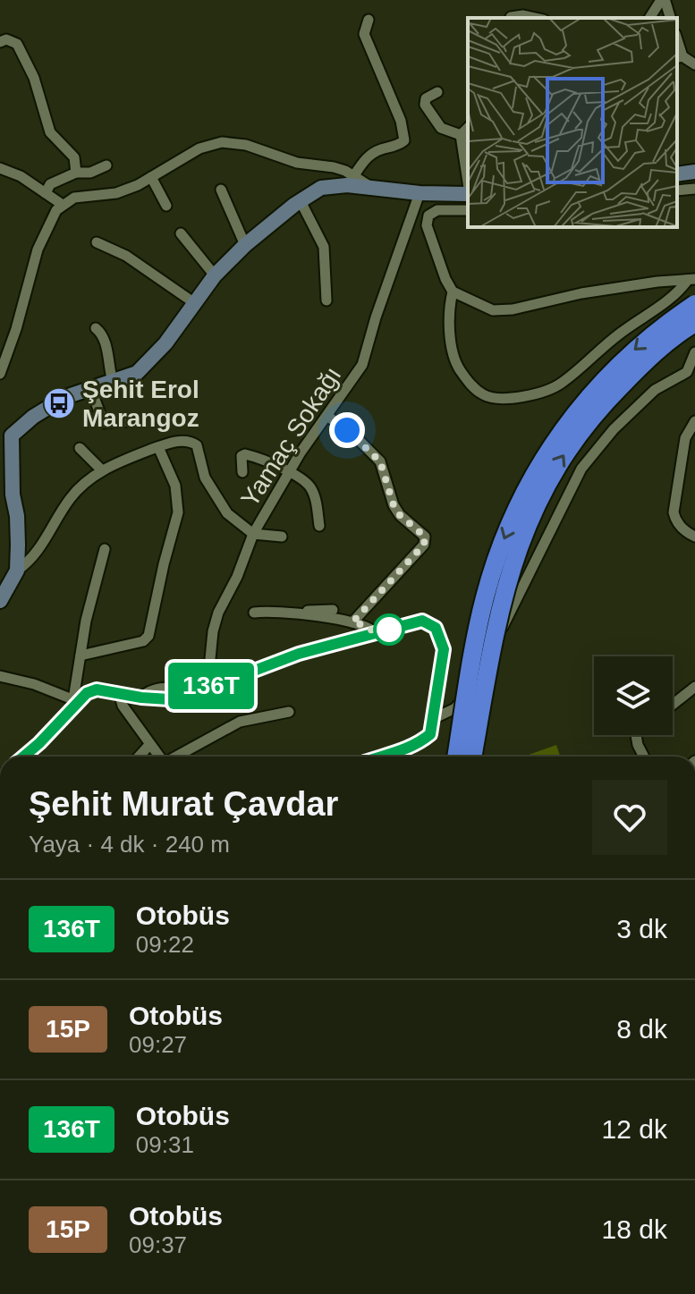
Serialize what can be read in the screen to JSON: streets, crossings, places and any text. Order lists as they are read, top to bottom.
{
  "streets": {
    "street": ["Yamaç Sokağı"]
  },
  "places": {
    "bus stop": ["Şehit Erol Marangoz"]
  },
  "lines": ["bus line 136T"],
  "page": {
    "on_map": "136T",
    "heading": ["Şehit Murat Çavdar", "Yaya · 4 dk · 240 m"],
    "list": [
      {
        "mark": "136T",
        "name": "Otobüs",
        "note": "09:22",
        "value": "3 dk"
      },
      {
        "mark": "15P",
        "name": "Otobüs",
        "note": "09:27",
        "value": "8 dk"
      },
      {
        "mark": "136T",
        "name": "Otobüs",
        "note": "09:31",
        "value": "12 dk"
      },
      {
        "mark": "15P",
        "name": "Otobüs",
        "note": "09:37",
        "value": "18 dk"
      }
    ]
  }
}
